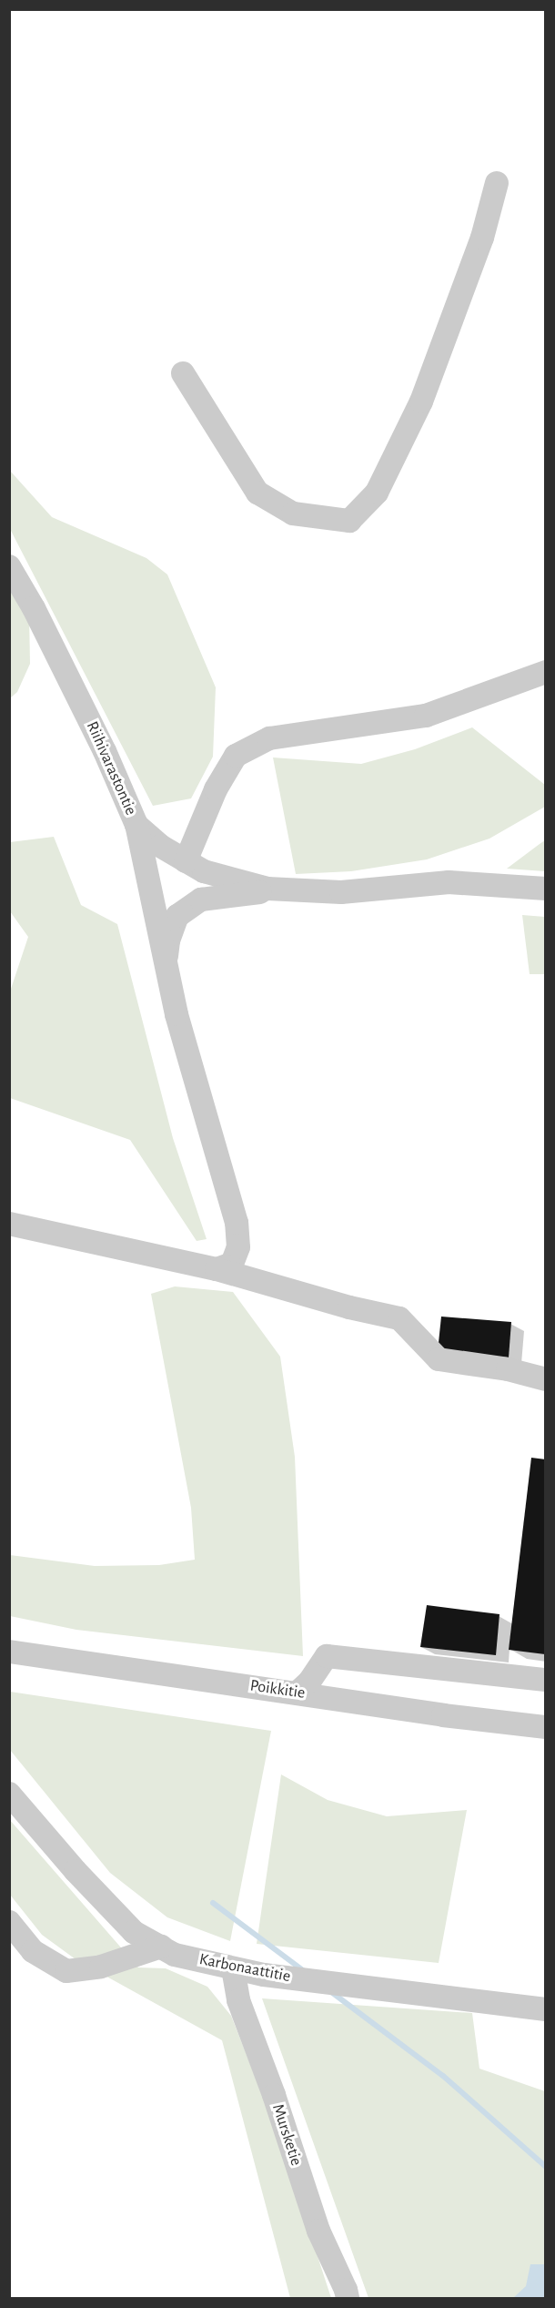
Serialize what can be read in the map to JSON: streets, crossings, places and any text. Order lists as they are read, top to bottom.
{
  "streets": {
    "street": [
      "Riihivarastontie",
      "Poikkitie",
      "Karbonaattitie",
      "Mursketie"
    ]
  },
  "crossings": [
    ["Karbonaattitie", "Mursketie"]
  ]
}
